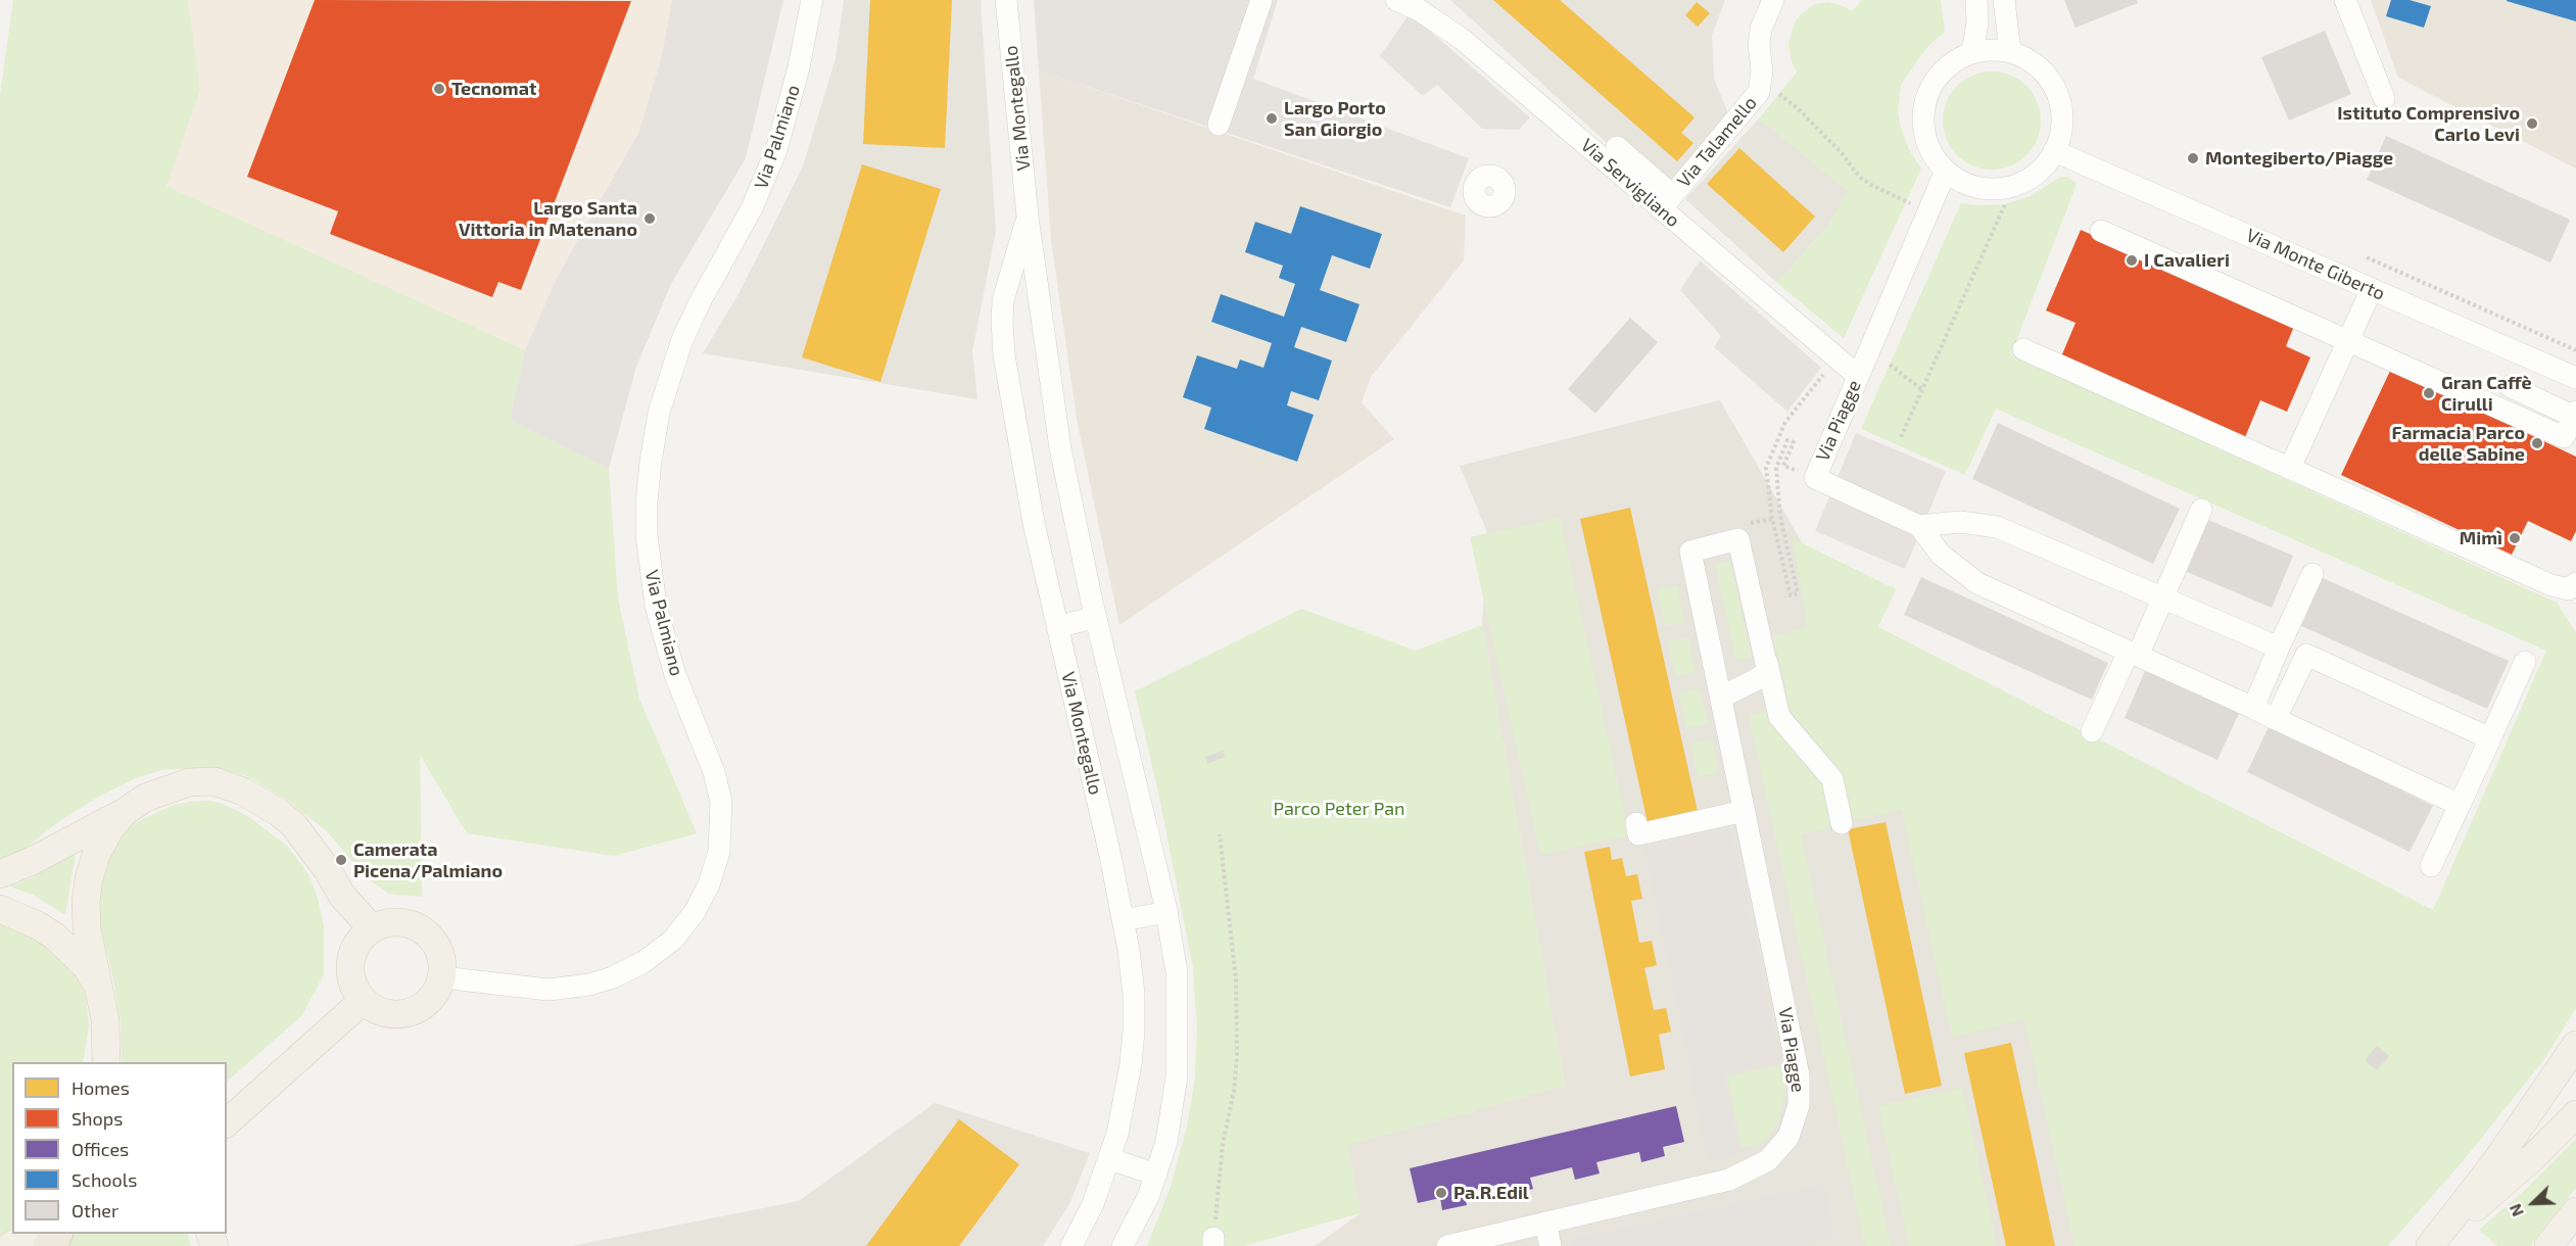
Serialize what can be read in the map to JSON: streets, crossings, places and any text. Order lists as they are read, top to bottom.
{
  "streets": {
    "street": [
      "Via Montegallo",
      "Via Palmiano",
      "Via Talamello",
      "Via Servigliano",
      "Via Monte Giberto",
      "Via Piagge"
    ]
  },
  "crossings": [
    ["Via Talamello", "Via Servigliano"],
    ["Via Servigliano", "Via Piagge"],
    ["Via Monte Giberto", "Via Piagge"]
  ],
  "parks": ["Parco Peter Pan"],
  "places": [
    "Tecnomat",
    "Largo Porto San Giorgio",
    "Istituto Comprensivo Carlo Levi",
    "Montegiberto/Piagge",
    "Largo Santa Vittoria in Matenano",
    "I Cavalieri",
    "Gran Caffè Cirulli",
    "Farmacia Parco delle Sabine",
    "Mimì",
    "Camerata Picena/Palmiano",
    "Pa.R.Edil"
  ],
  "legend": [
    "Homes",
    "Shops",
    "Offices",
    "Schools",
    "Other"
  ],
  "north": "bottom left"
}
